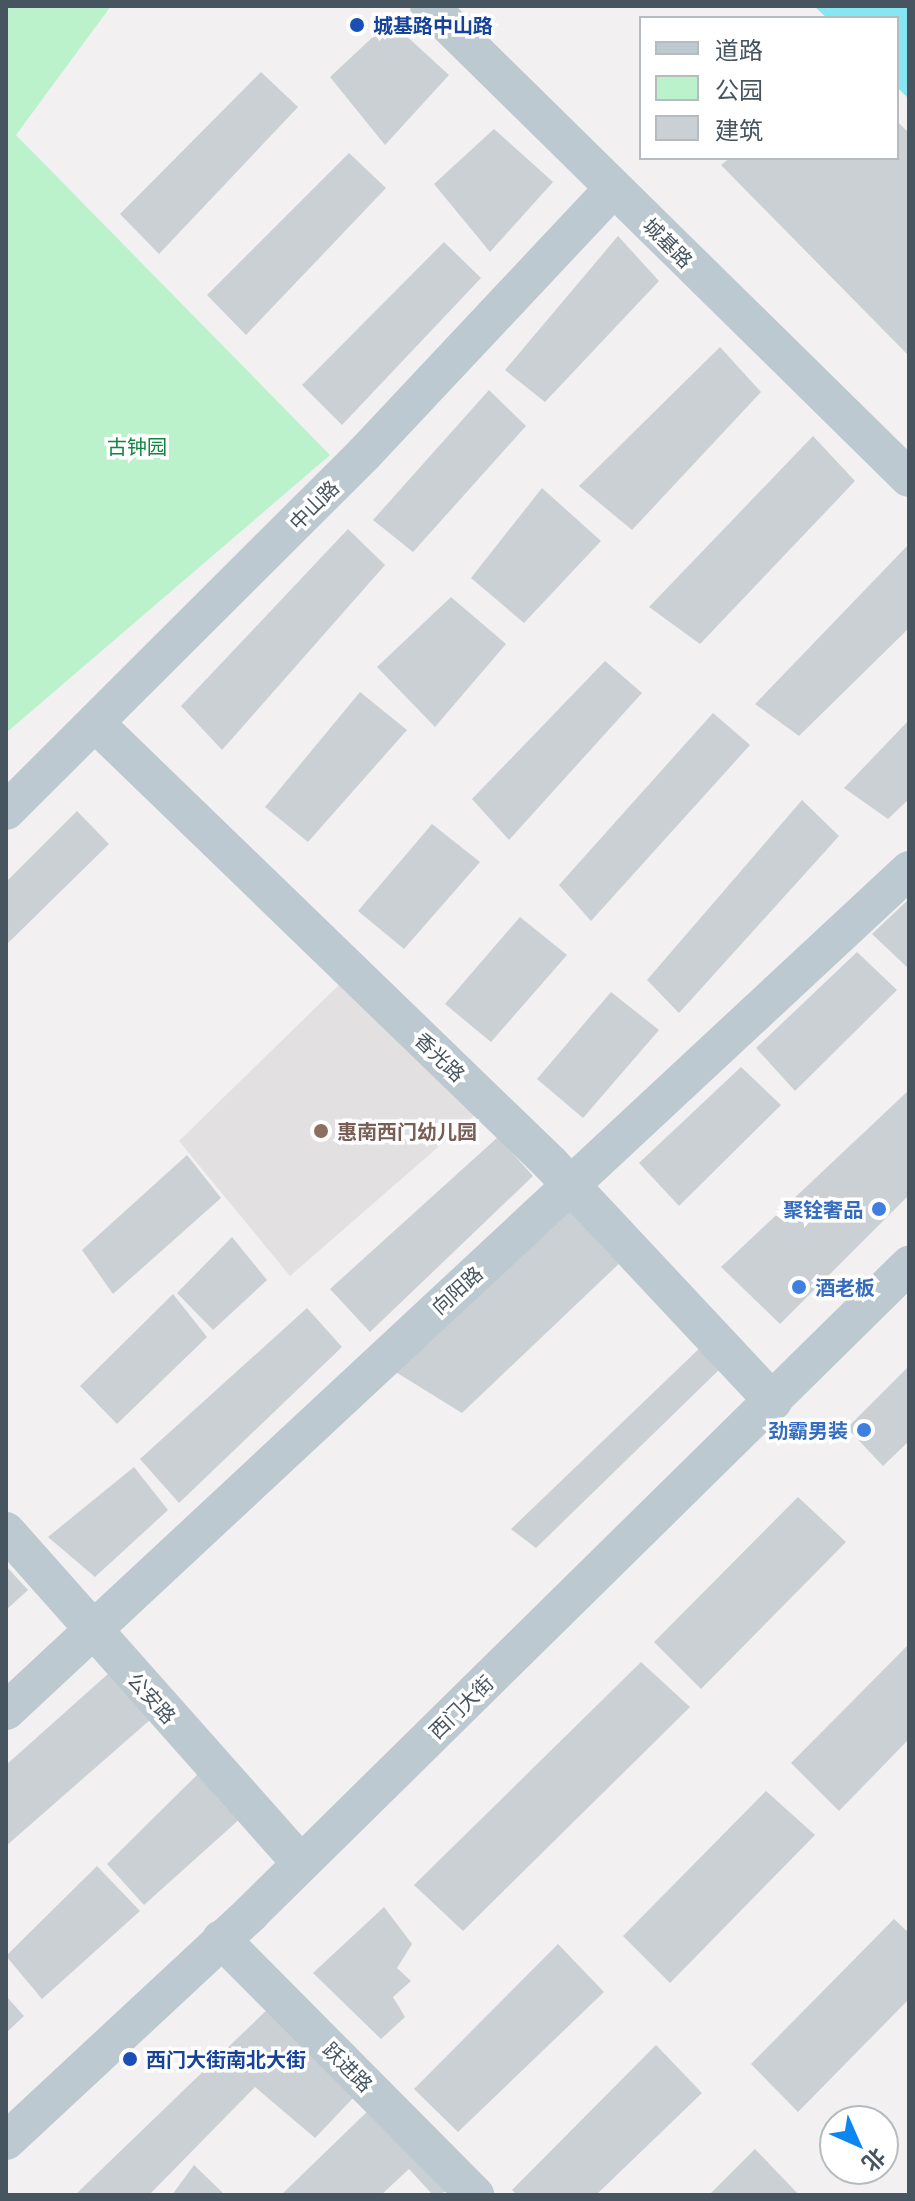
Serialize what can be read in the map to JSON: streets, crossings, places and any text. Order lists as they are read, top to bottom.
{
  "streets": {
    "street": [
      "城基路",
      "中山路",
      "香光路",
      "向阳路",
      "公安路",
      "西门大街",
      "跃进路"
    ]
  },
  "crossings": [
    ["城基路", "中山路"],
    ["中山路", "香光路"],
    ["香光路", "向阳路"],
    ["香光路", "西门大街"],
    ["向阳路", "公安路"],
    ["公安路", "西门大街"],
    ["西门大街", "跃进路"]
  ],
  "parks": ["古钟园"],
  "places": [
    "城基路中山路",
    "惠南西门幼儿园",
    "聚铨奢品",
    "酒老板",
    "劲霸男装",
    "西门大街南北大街"
  ],
  "legend": ["道路", "公园", "建筑"],
  "north": "bottom right"
}
